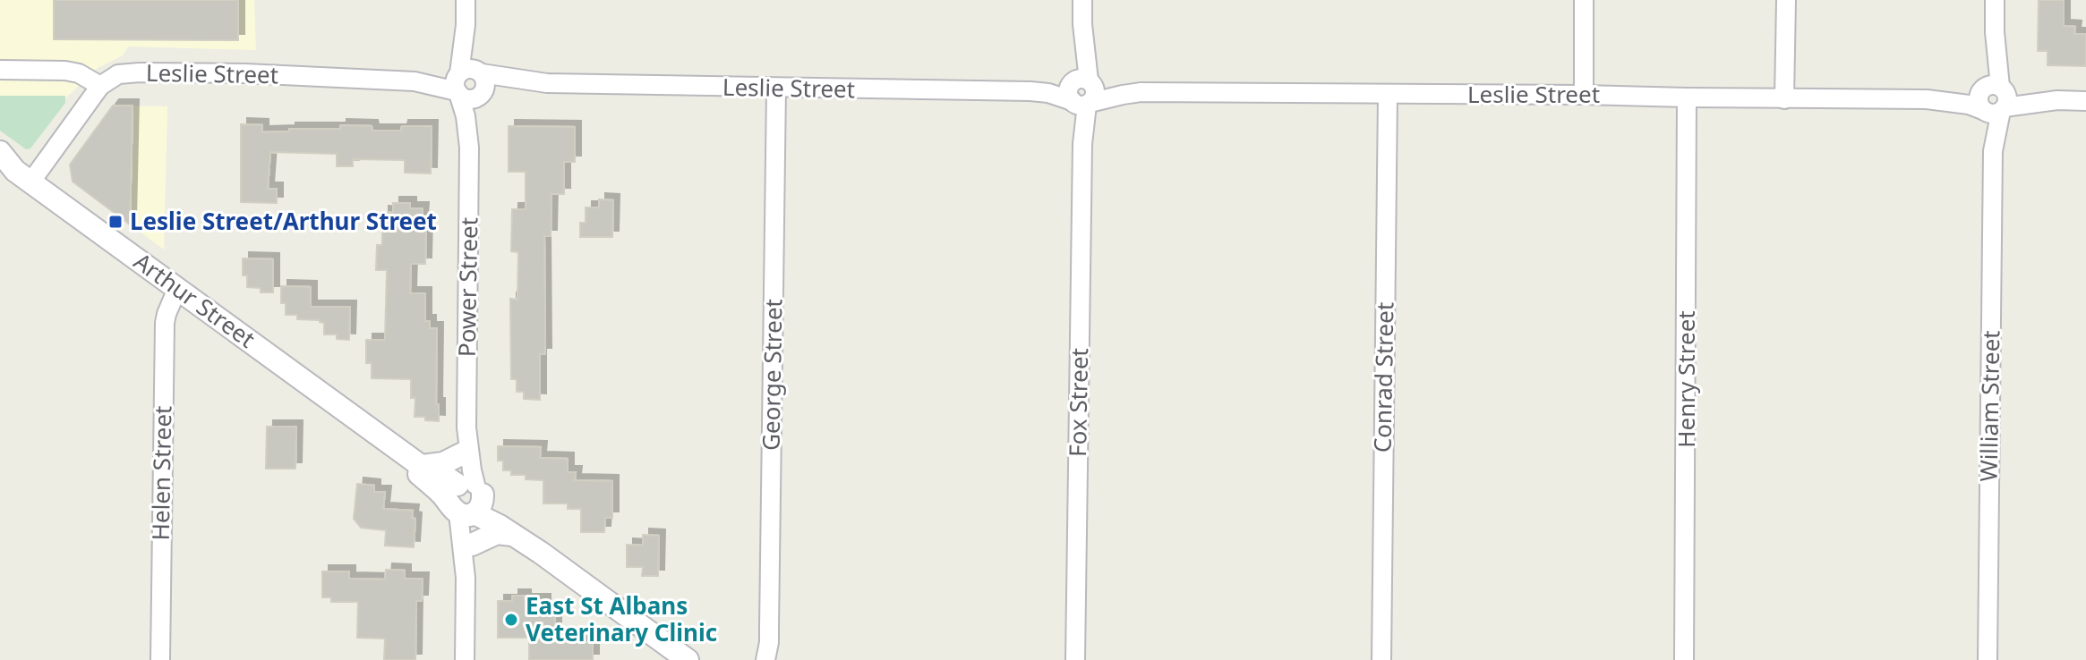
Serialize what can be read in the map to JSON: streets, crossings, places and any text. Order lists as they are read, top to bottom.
{
  "streets": {
    "street": [
      "Leslie Street",
      "Power Street",
      "Arthur Street",
      "George Street",
      "Conrad Street",
      "Henry Street",
      "Fox Street",
      "William Street",
      "Helen Street"
    ]
  },
  "crossings": [
    ["Leslie Street", "Power Street"],
    ["Leslie Street", "George Street"],
    ["Leslie Street", "Conrad Street"],
    ["Leslie Street", "Henry Street"],
    ["Leslie Street", "Fox Street"],
    ["Leslie Street", "William Street"],
    ["Power Street", "Arthur Street"],
    ["Arthur Street", "Helen Street"]
  ],
  "places": {
    "transit": ["Leslie Street/Arthur Street"],
    "other": ["East St Albans Veterinary Clinic"]
  }
}
